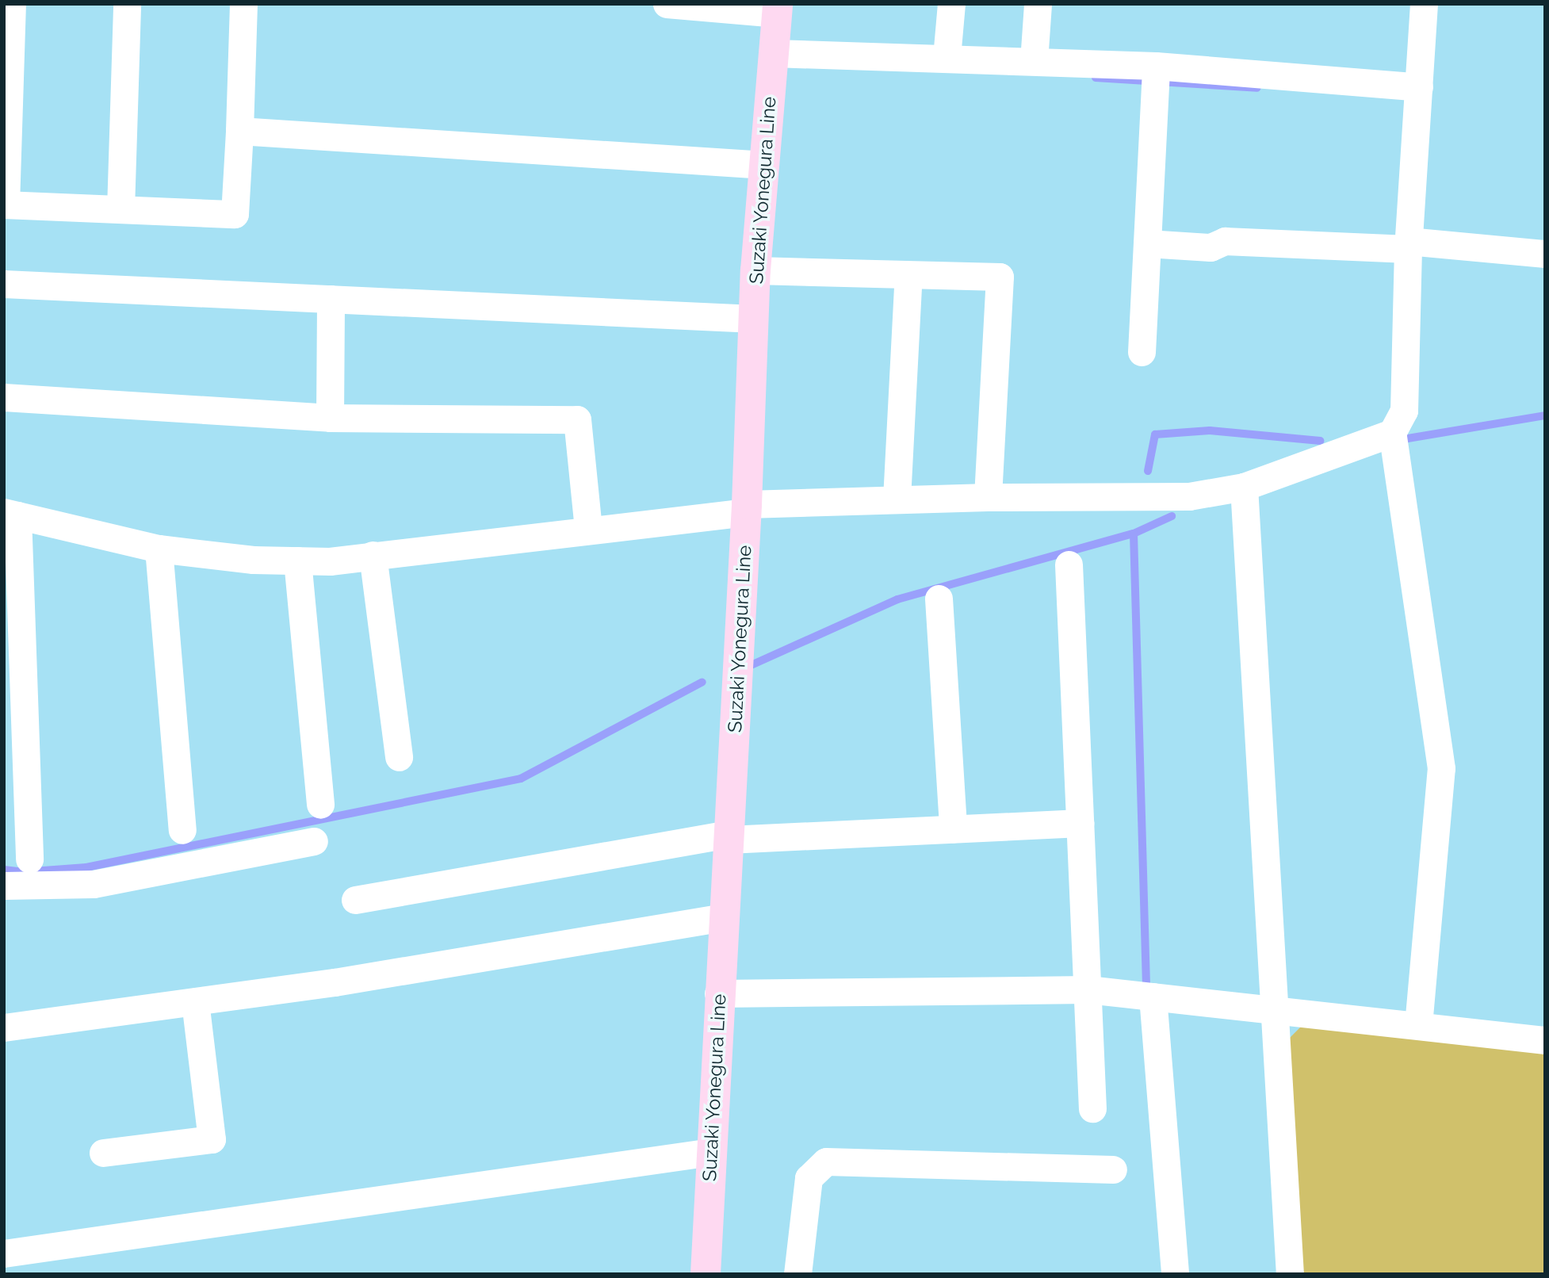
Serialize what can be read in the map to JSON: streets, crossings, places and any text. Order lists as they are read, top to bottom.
{
  "streets": {
    "main road": ["Suzaki Yonegura Line"]
  }
}
